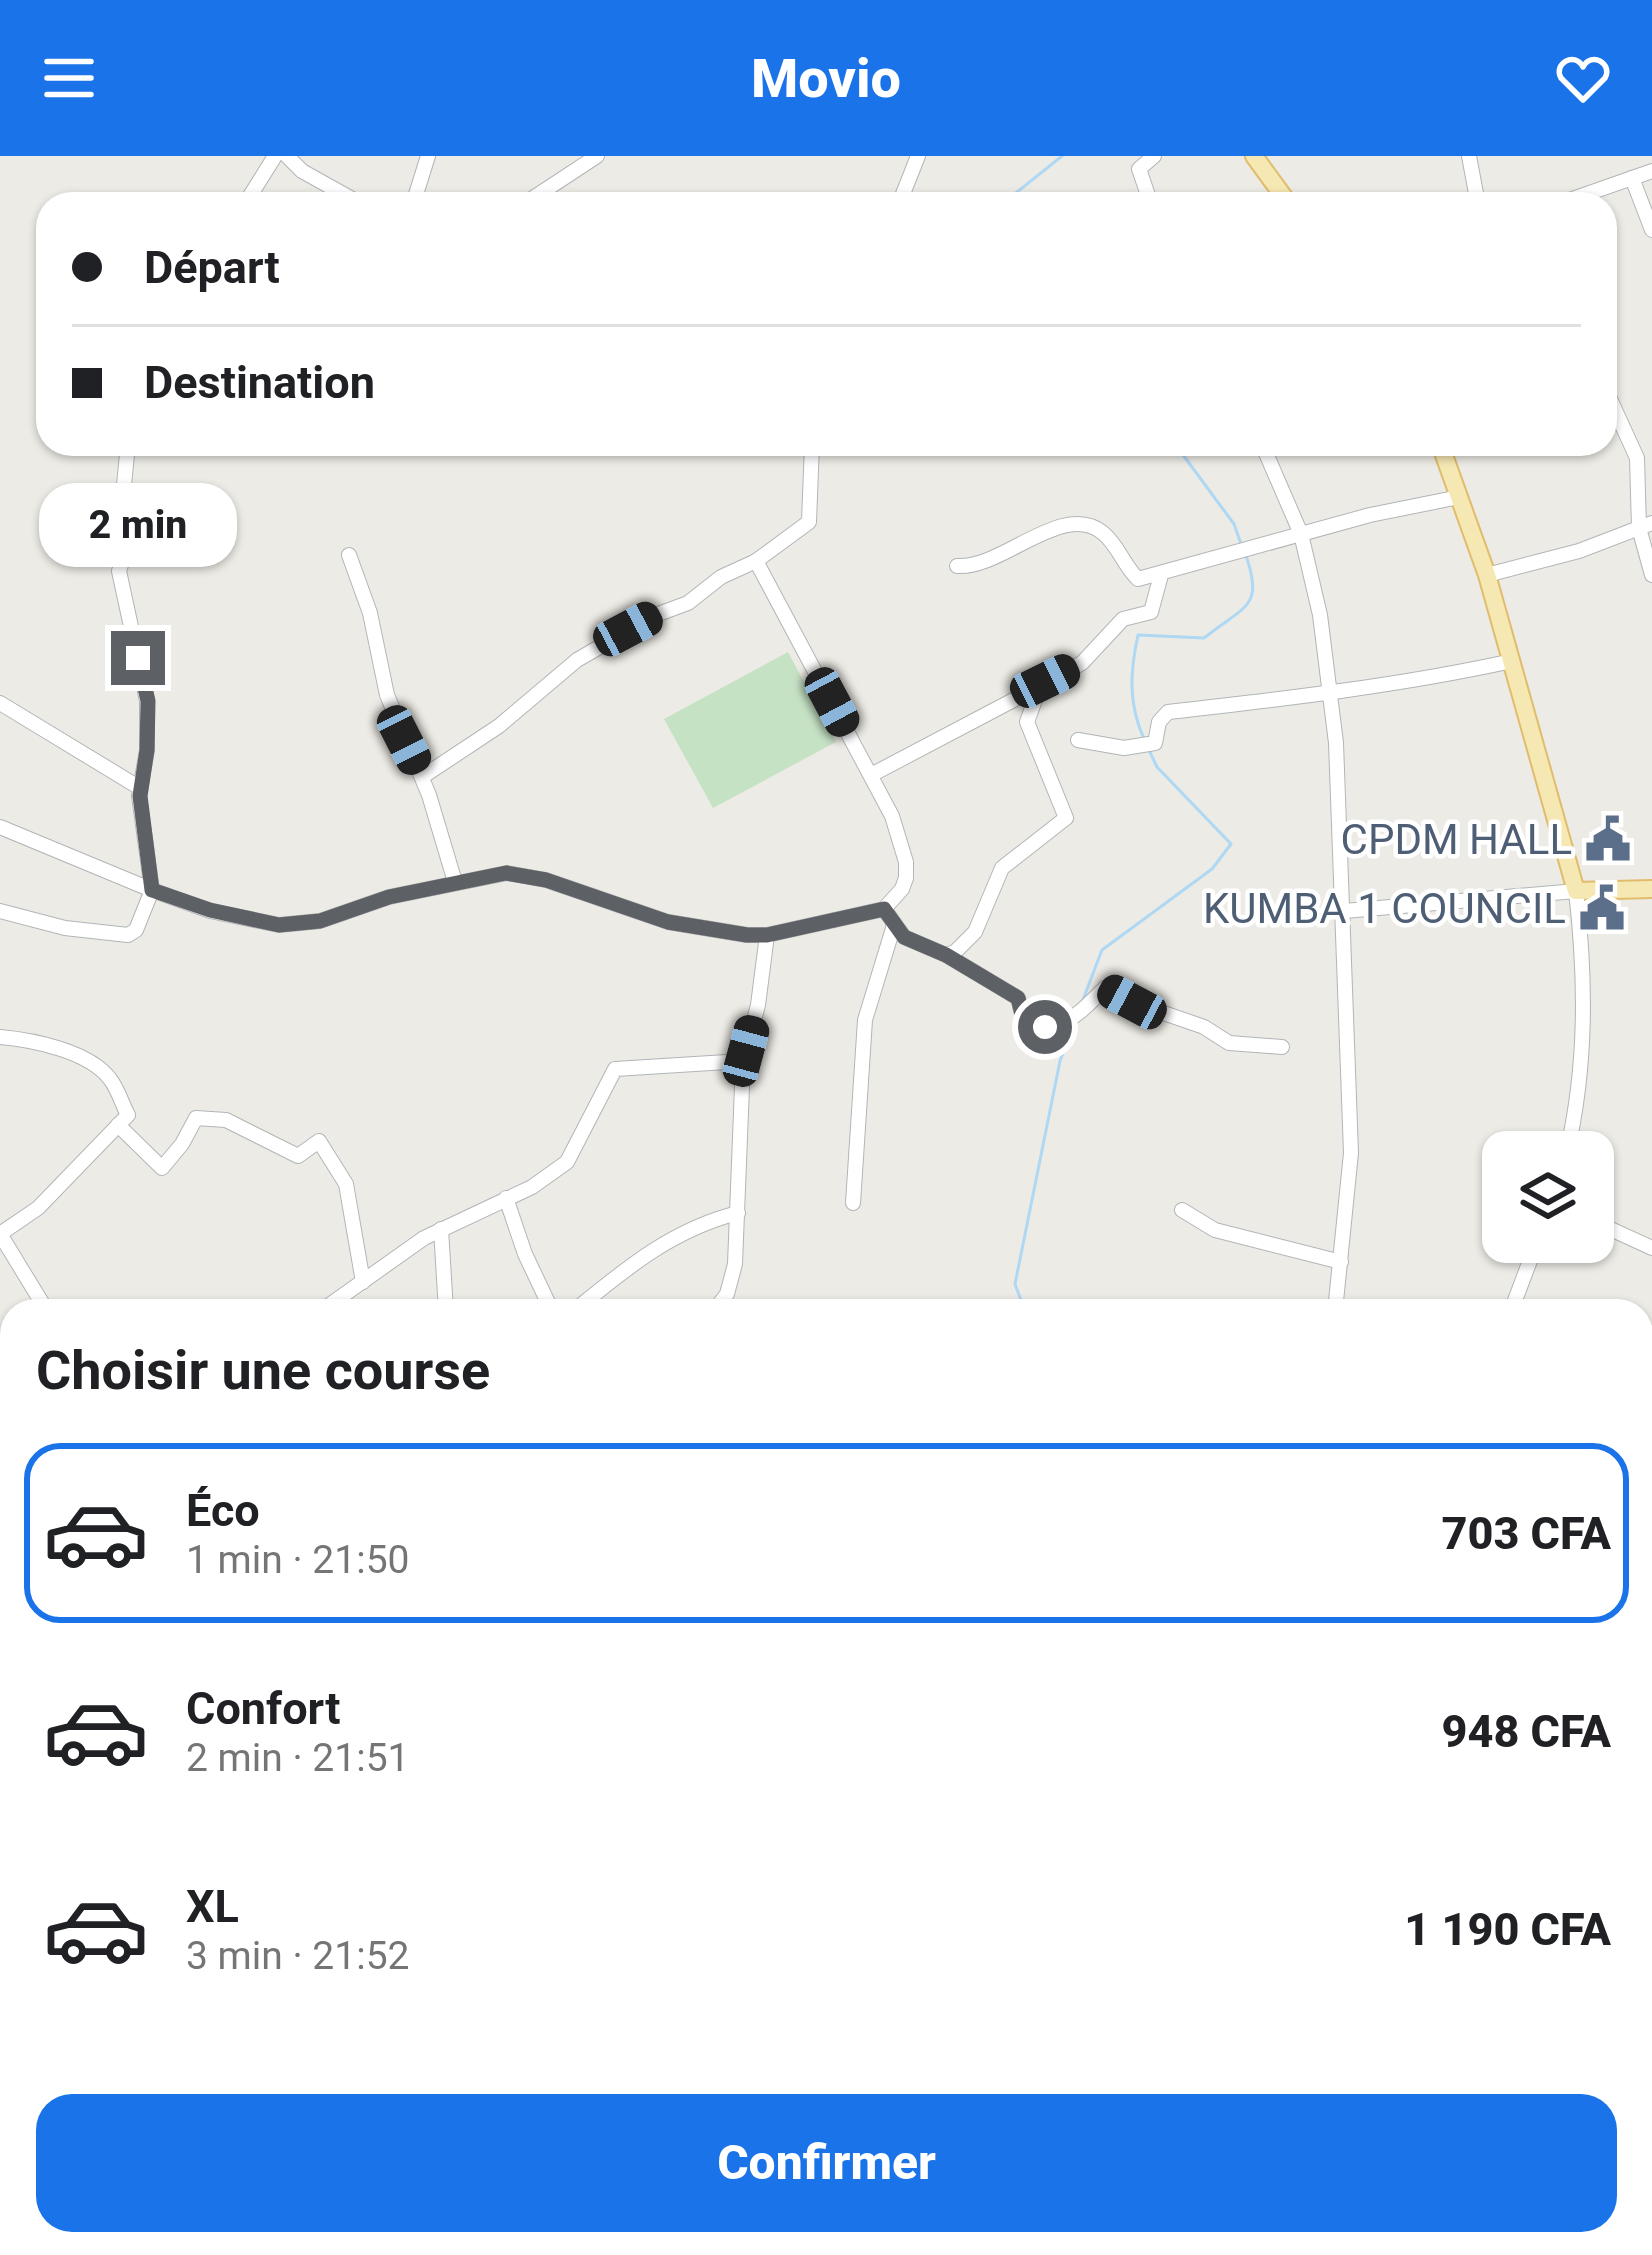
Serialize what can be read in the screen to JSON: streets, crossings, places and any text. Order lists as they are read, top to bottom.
{
  "places": {
    "public building": ["CPDM HALL", "KUMBA 1 COUNCIL"]
  },
  "page": {
    "header": "Movio",
    "banner": ["Départ", "Destination"],
    "bubble": "2 min",
    "heading": "Choisir une course",
    "list": [
      {
        "name": "Éco",
        "note": "1 min · 21:50",
        "value": "703 CFA"
      },
      {
        "name": "Confort",
        "note": "2 min · 21:51",
        "value": "948 CFA"
      },
      {
        "name": "XL",
        "note": "3 min · 21:52",
        "value": "1 190 CFA"
      }
    ],
    "buttons": "Confirmer"
  }
}
